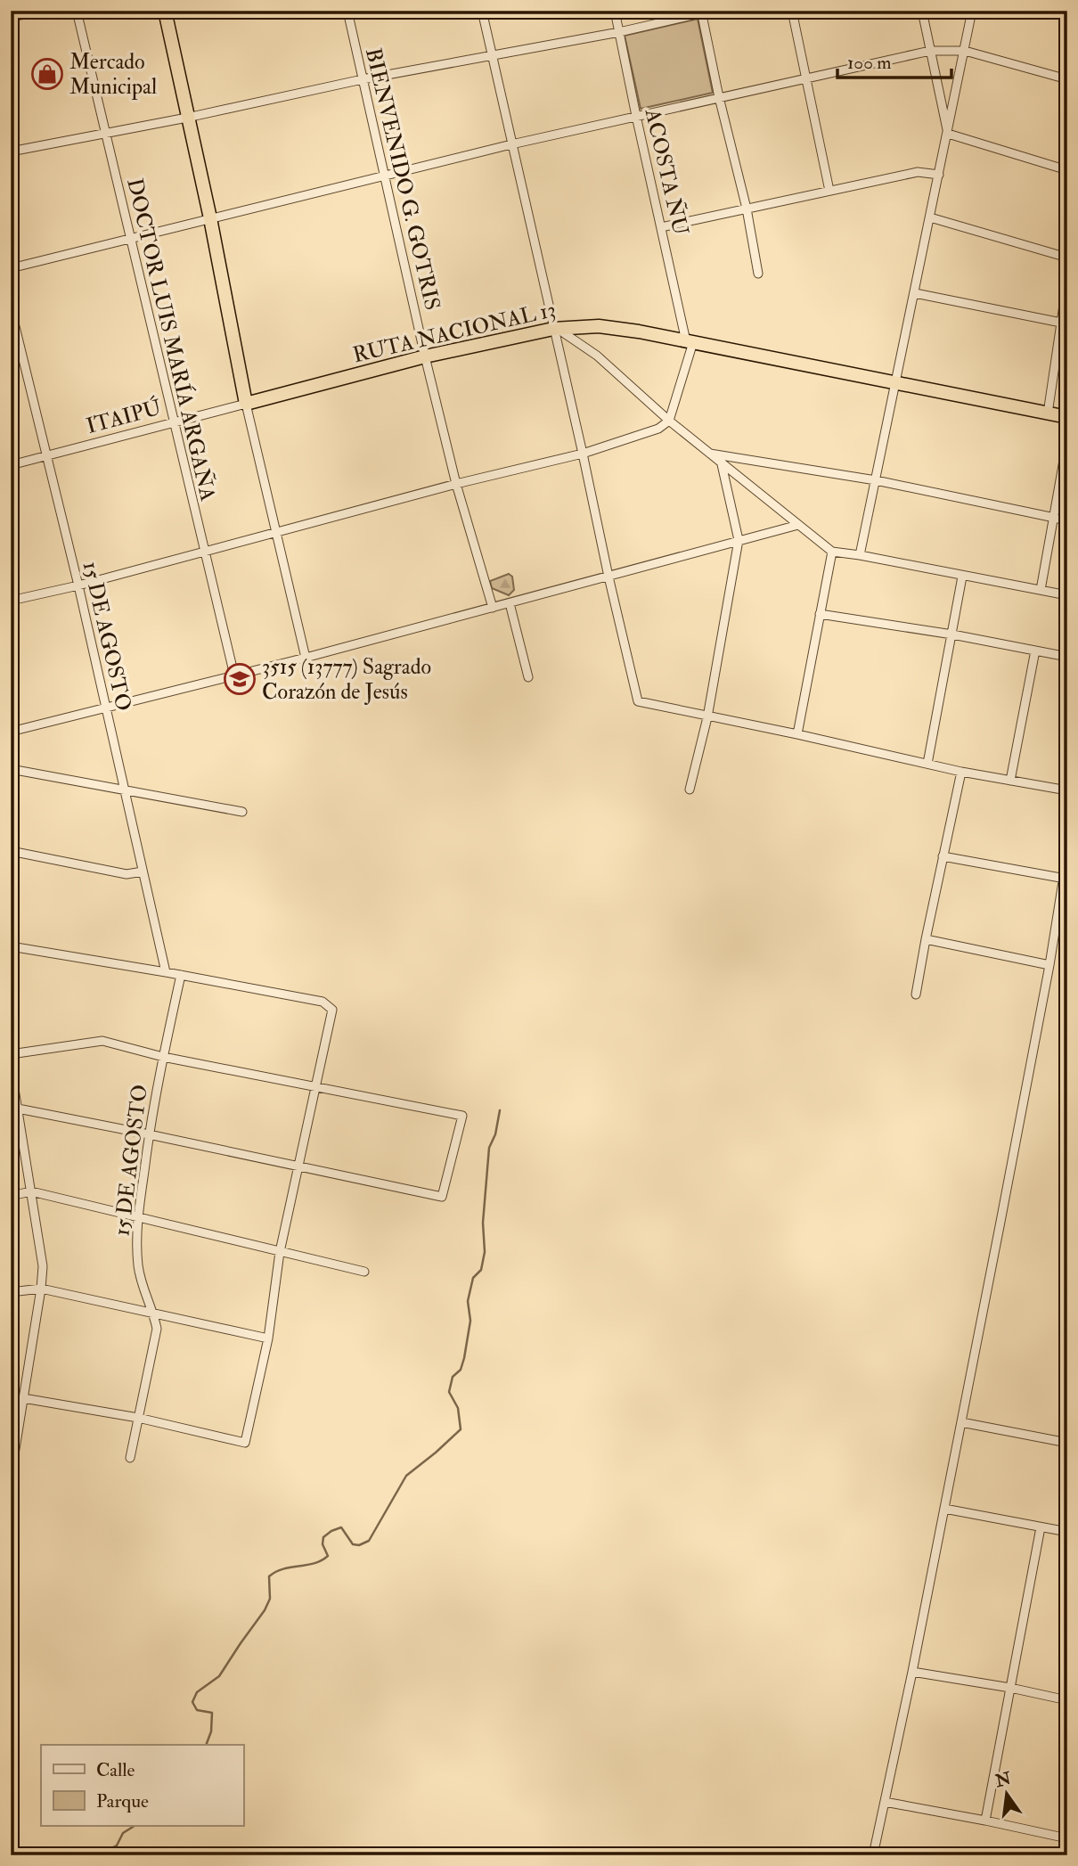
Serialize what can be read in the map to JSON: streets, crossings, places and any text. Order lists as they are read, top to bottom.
{
  "streets": {
    "highway": ["RUTA NACIONAL 13"],
    "street": [
      "ACOSTA ÑU",
      "BIENVENIDO G. GOTRIS",
      "DOCTOR LUIS MARÍA ARGAÑA",
      "ITAIPÚ",
      "15 DE AGOSTO"
    ]
  },
  "crossings": [
    ["ACOSTA ÑU", "RUTA NACIONAL 13"],
    ["BIENVENIDO G. GOTRIS", "RUTA NACIONAL 13"],
    ["RUTA NACIONAL 13", "ITAIPÚ"],
    ["DOCTOR LUIS MARÍA ARGAÑA", "ITAIPÚ"],
    ["ITAIPÚ", "15 DE AGOSTO"]
  ],
  "places": {
    "shop": ["Mercado Municipal"],
    "school or university": ["3515 (13777) Sagrado Corazón de Jesús"]
  },
  "legend": ["Calle", "Parque"],
  "scale_bar": "100 m",
  "north": "top"
}
